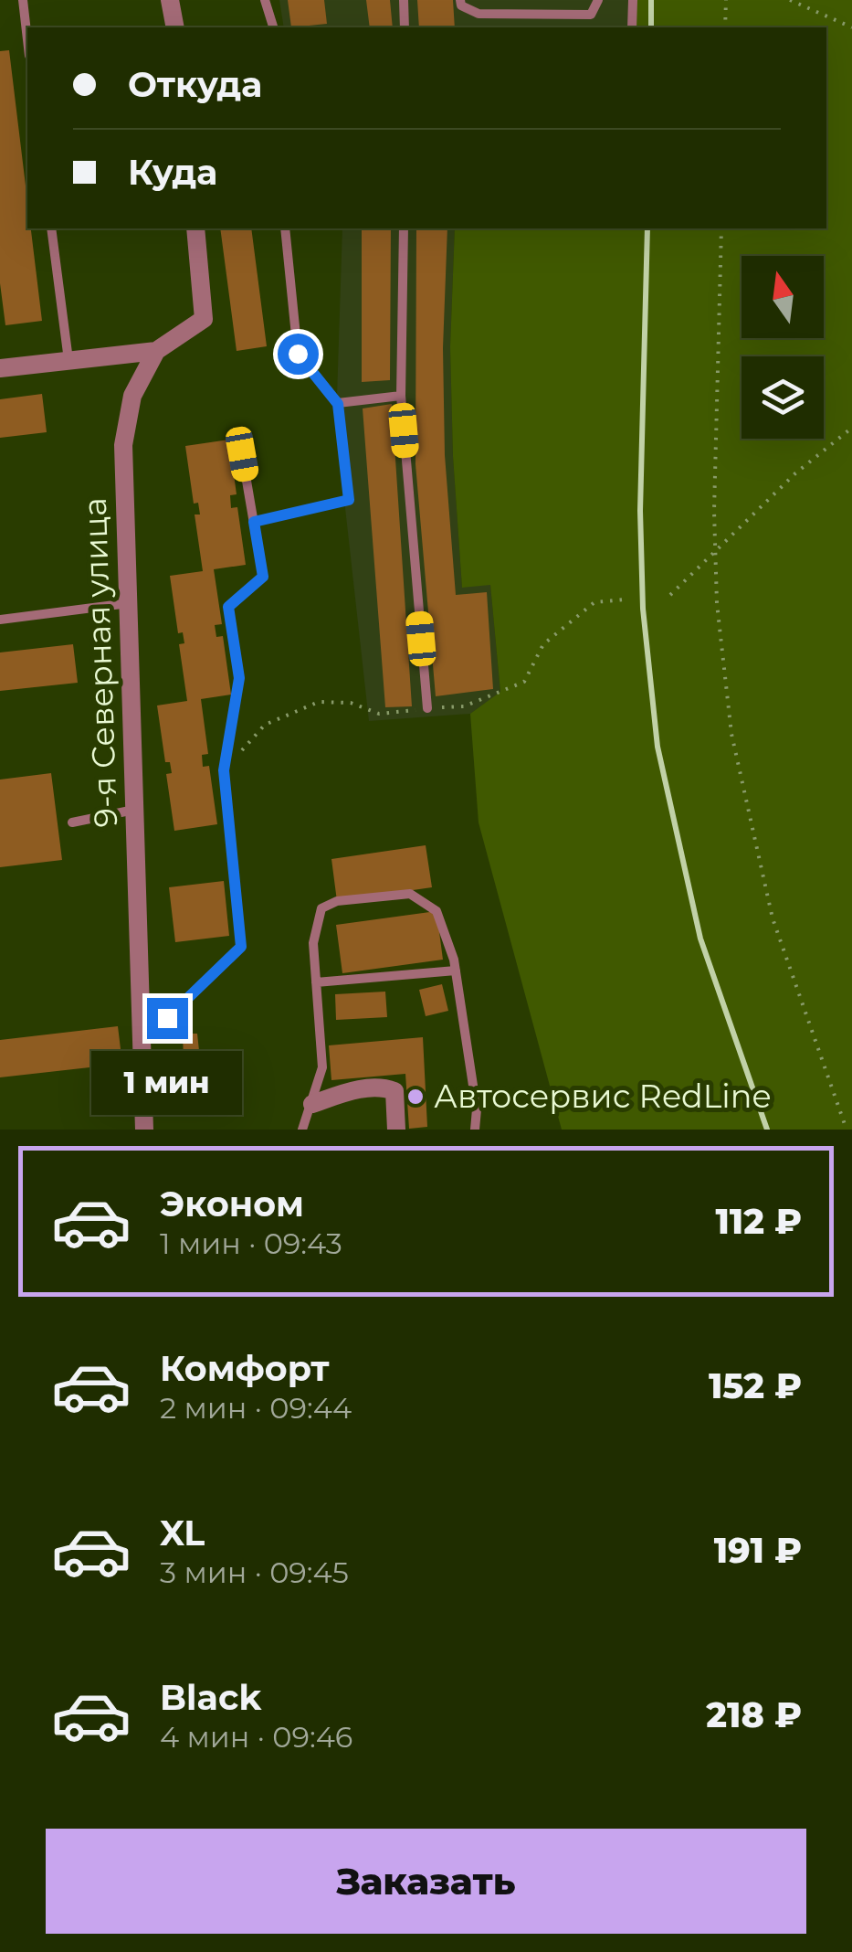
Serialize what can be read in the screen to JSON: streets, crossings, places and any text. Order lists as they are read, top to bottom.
{
  "streets": {
    "street": ["9-я Северная улица"]
  },
  "places": ["Автосервис RedLine"],
  "north": "top",
  "page": {
    "banner": ["Откуда", "Куда"],
    "bubble": "1 мин",
    "list": [
      {
        "name": "Эконом",
        "note": "1 мин · 09:43",
        "value": "112 ₽"
      },
      {
        "name": "Комфорт",
        "note": "2 мин · 09:44",
        "value": "152 ₽"
      },
      {
        "name": "XL",
        "note": "3 мин · 09:45",
        "value": "191 ₽"
      },
      {
        "name": "Black",
        "note": "4 мин · 09:46",
        "value": "218 ₽"
      }
    ],
    "buttons": "Заказать"
  }
}
